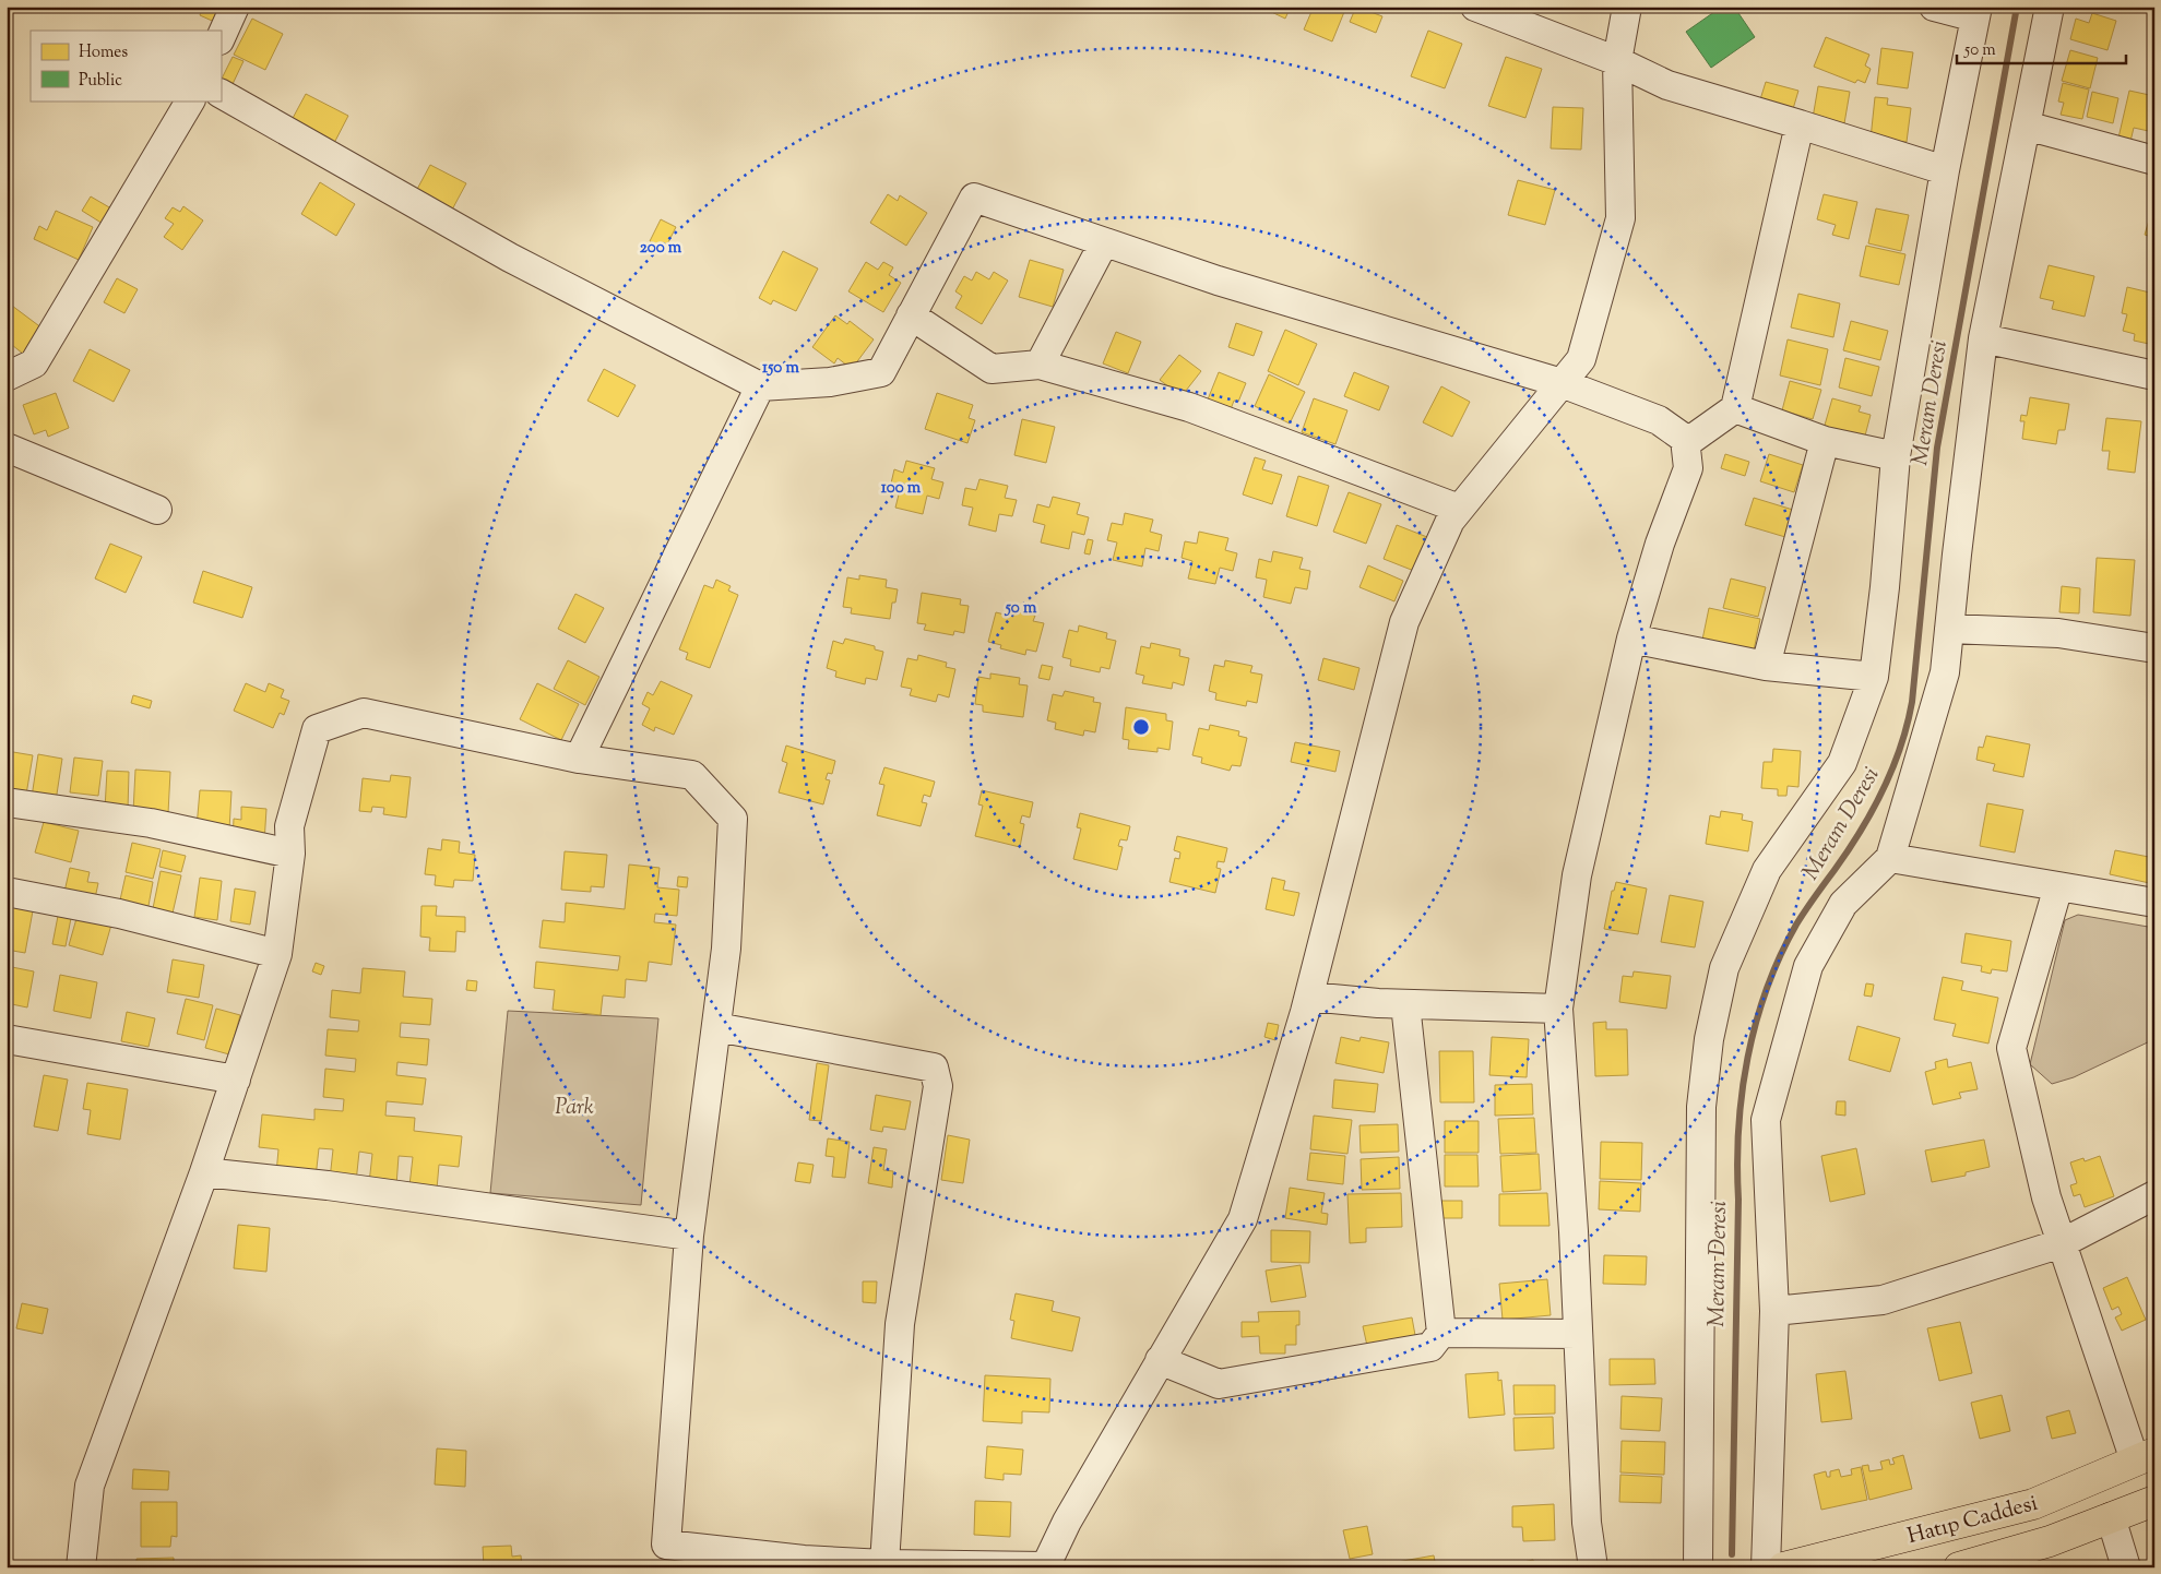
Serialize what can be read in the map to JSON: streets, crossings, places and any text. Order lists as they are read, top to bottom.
{
  "streets": {
    "main road": ["Hatıp Caddesi"]
  },
  "water": ["Meram Deresi"],
  "parks": ["Park"],
  "legend": ["Homes", "Public"],
  "scale_bar": "50 m",
  "rings": [
    "200 m",
    "150 m",
    "100 m",
    "50 m"
  ]
}
